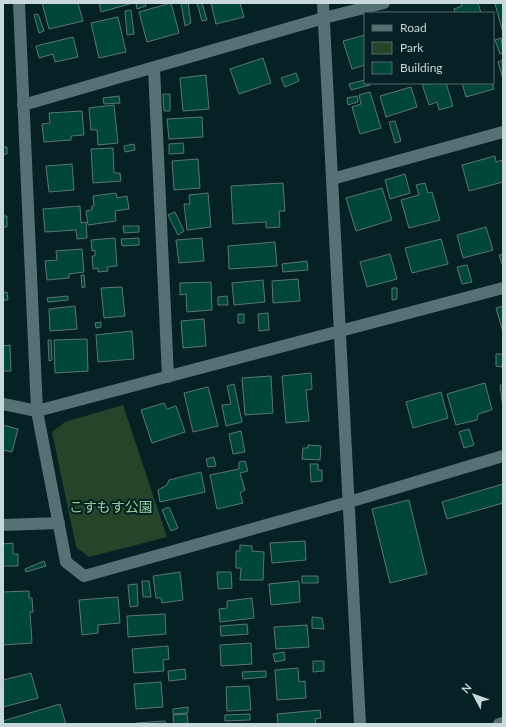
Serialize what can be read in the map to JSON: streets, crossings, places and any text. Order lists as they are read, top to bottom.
{
  "parks": ["こすもす公園"],
  "legend": ["Road", "Park", "Building"],
  "north": "top left"
}
